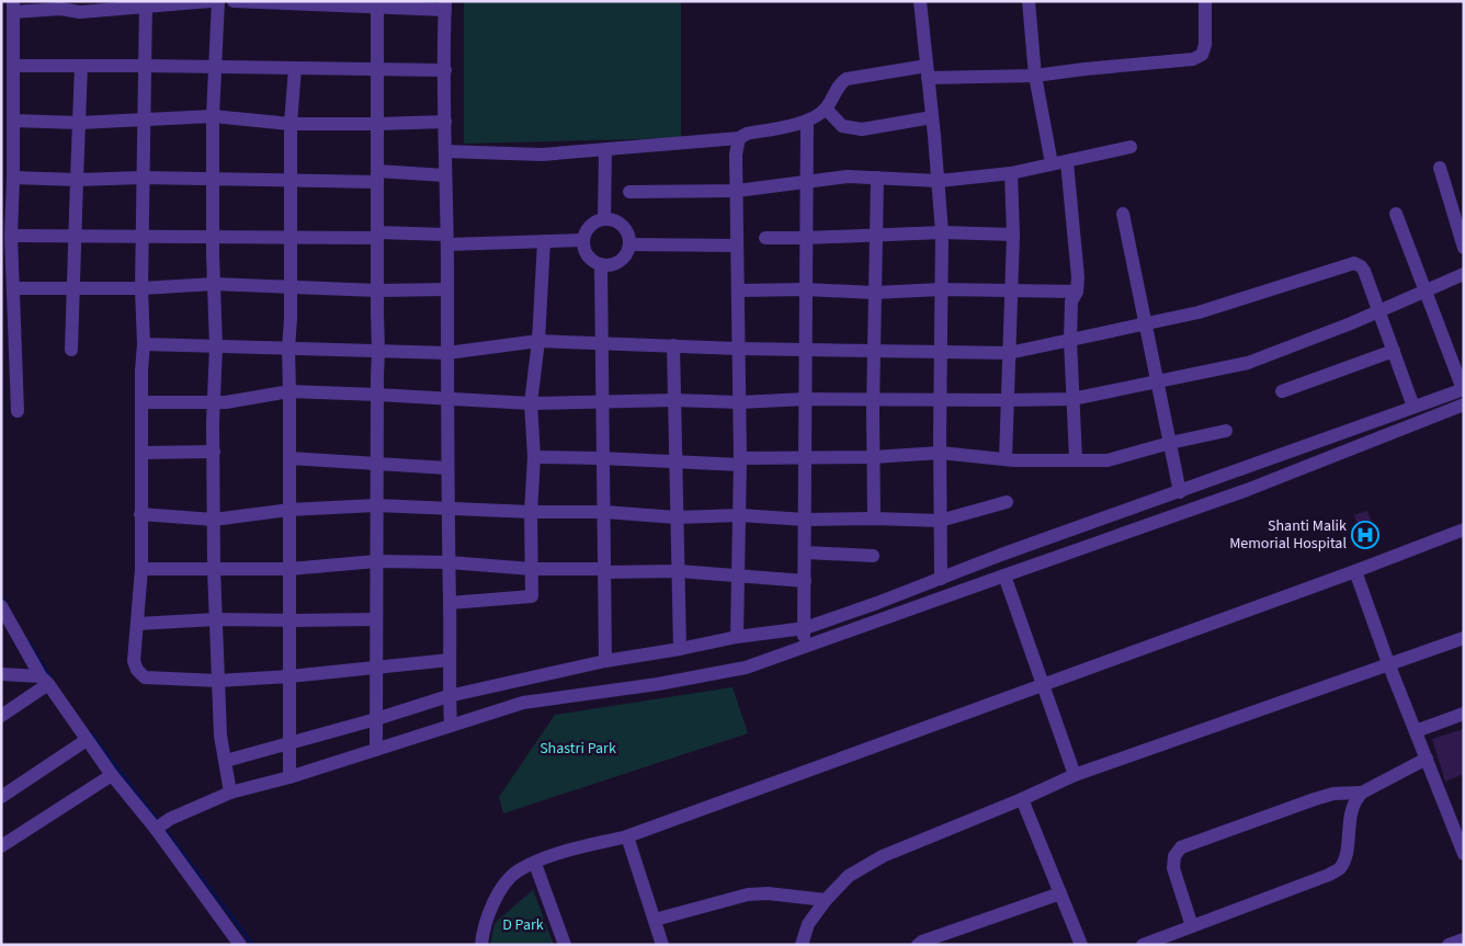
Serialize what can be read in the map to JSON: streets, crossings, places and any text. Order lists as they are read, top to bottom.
{
  "parks": ["Shastri Park", "D Park"],
  "places": {
    "hospital": ["Shanti Malik Memorial Hospital"]
  }
}
